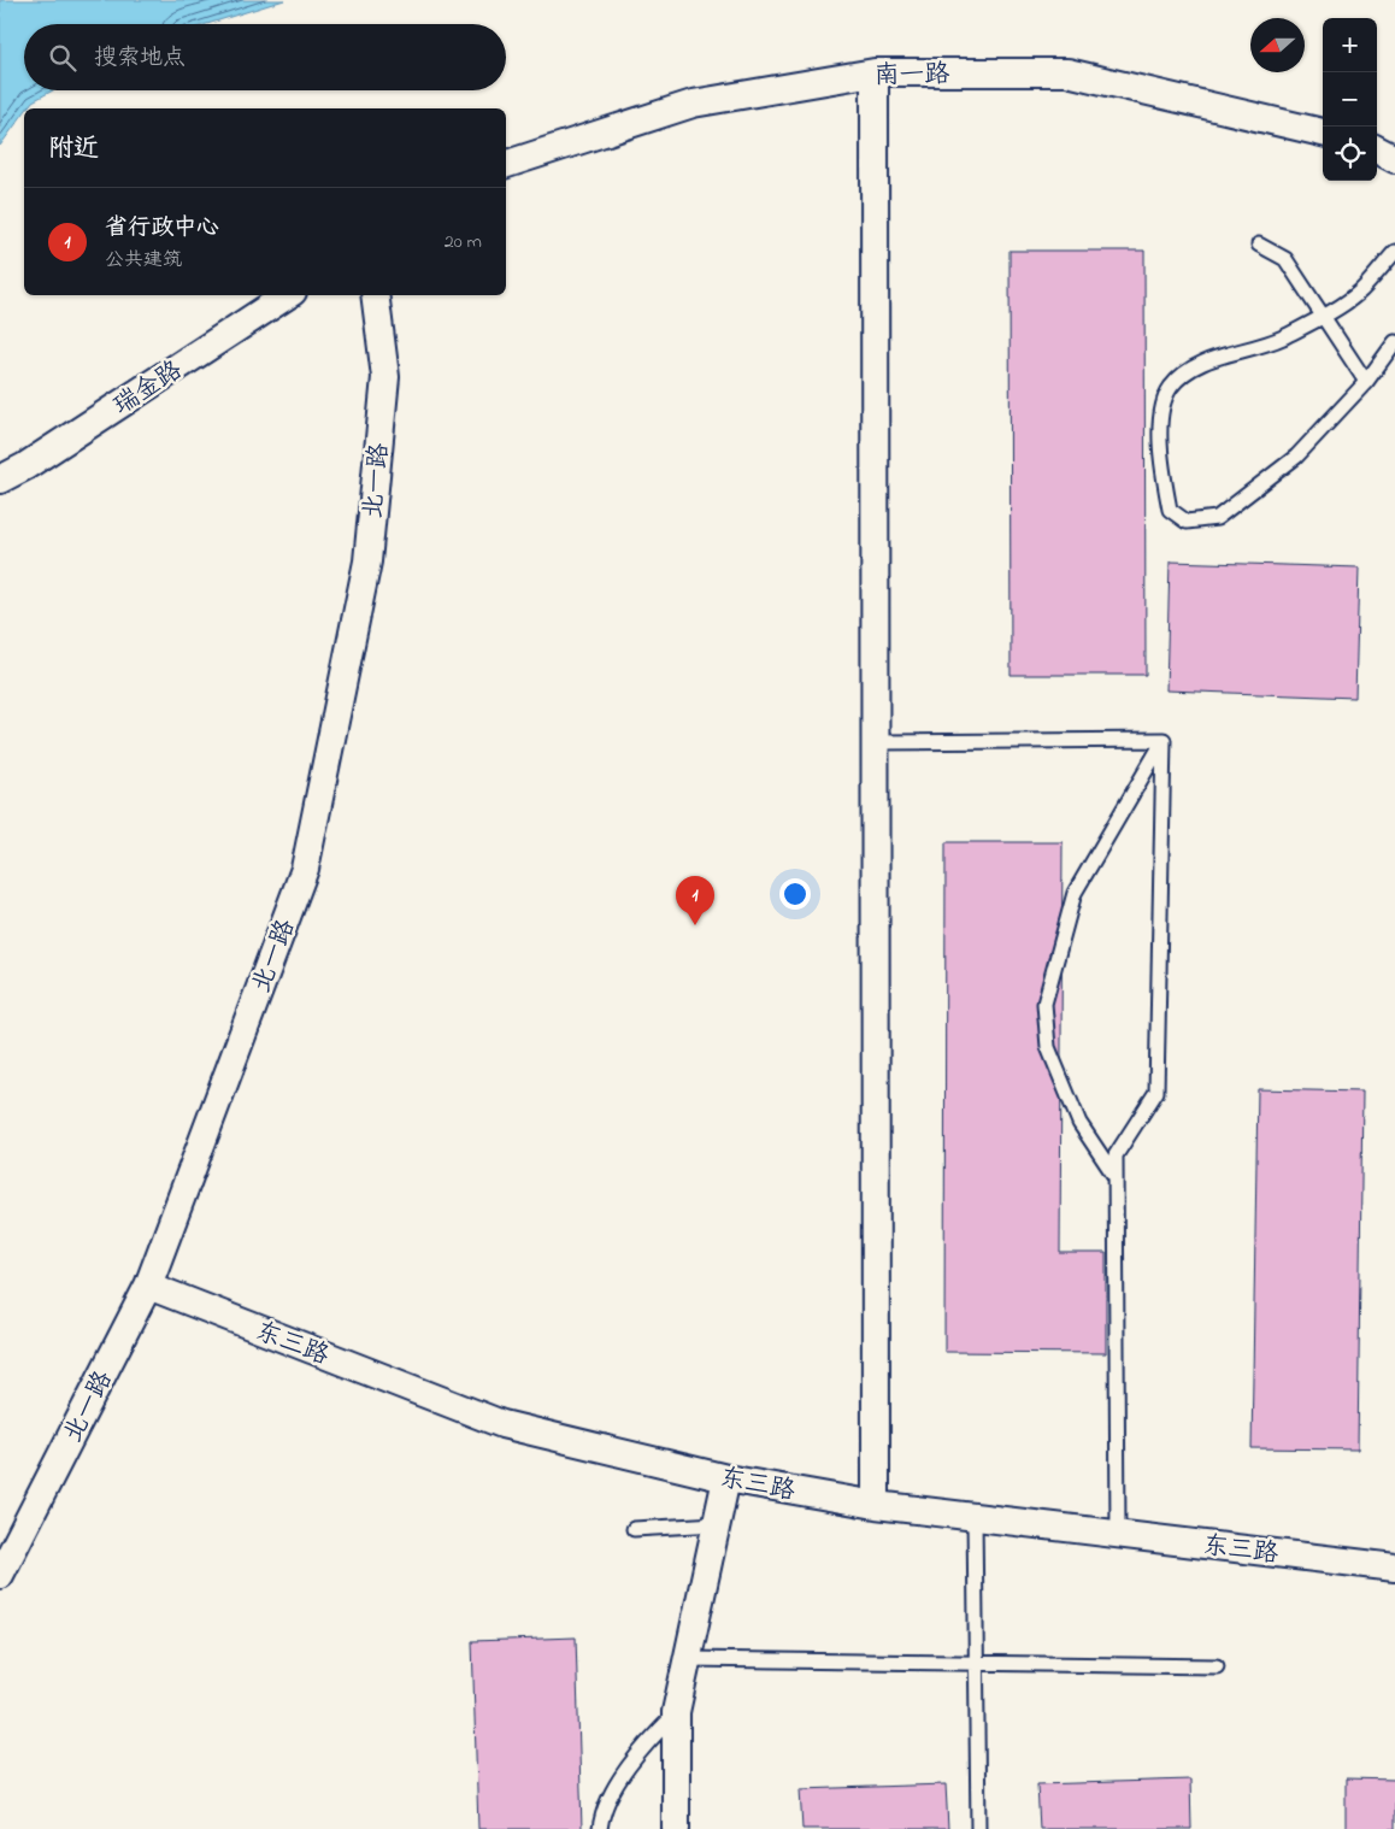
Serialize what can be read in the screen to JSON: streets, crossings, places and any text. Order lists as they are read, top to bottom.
{
  "streets": {
    "street": [
      "南一路",
      "瑞金路",
      "北一路",
      "东三路"
    ]
  },
  "crossings": [
    ["北一路", "东三路"]
  ],
  "north": "left",
  "page": {
    "map_buttons": ["+", "−"],
    "search": "搜索地点",
    "heading": "附近",
    "list": [
      {
        "mark": "1",
        "name": "省行政中心",
        "note": "公共建筑",
        "value": "20 m"
      }
    ],
    "pins": "1"
  }
}
